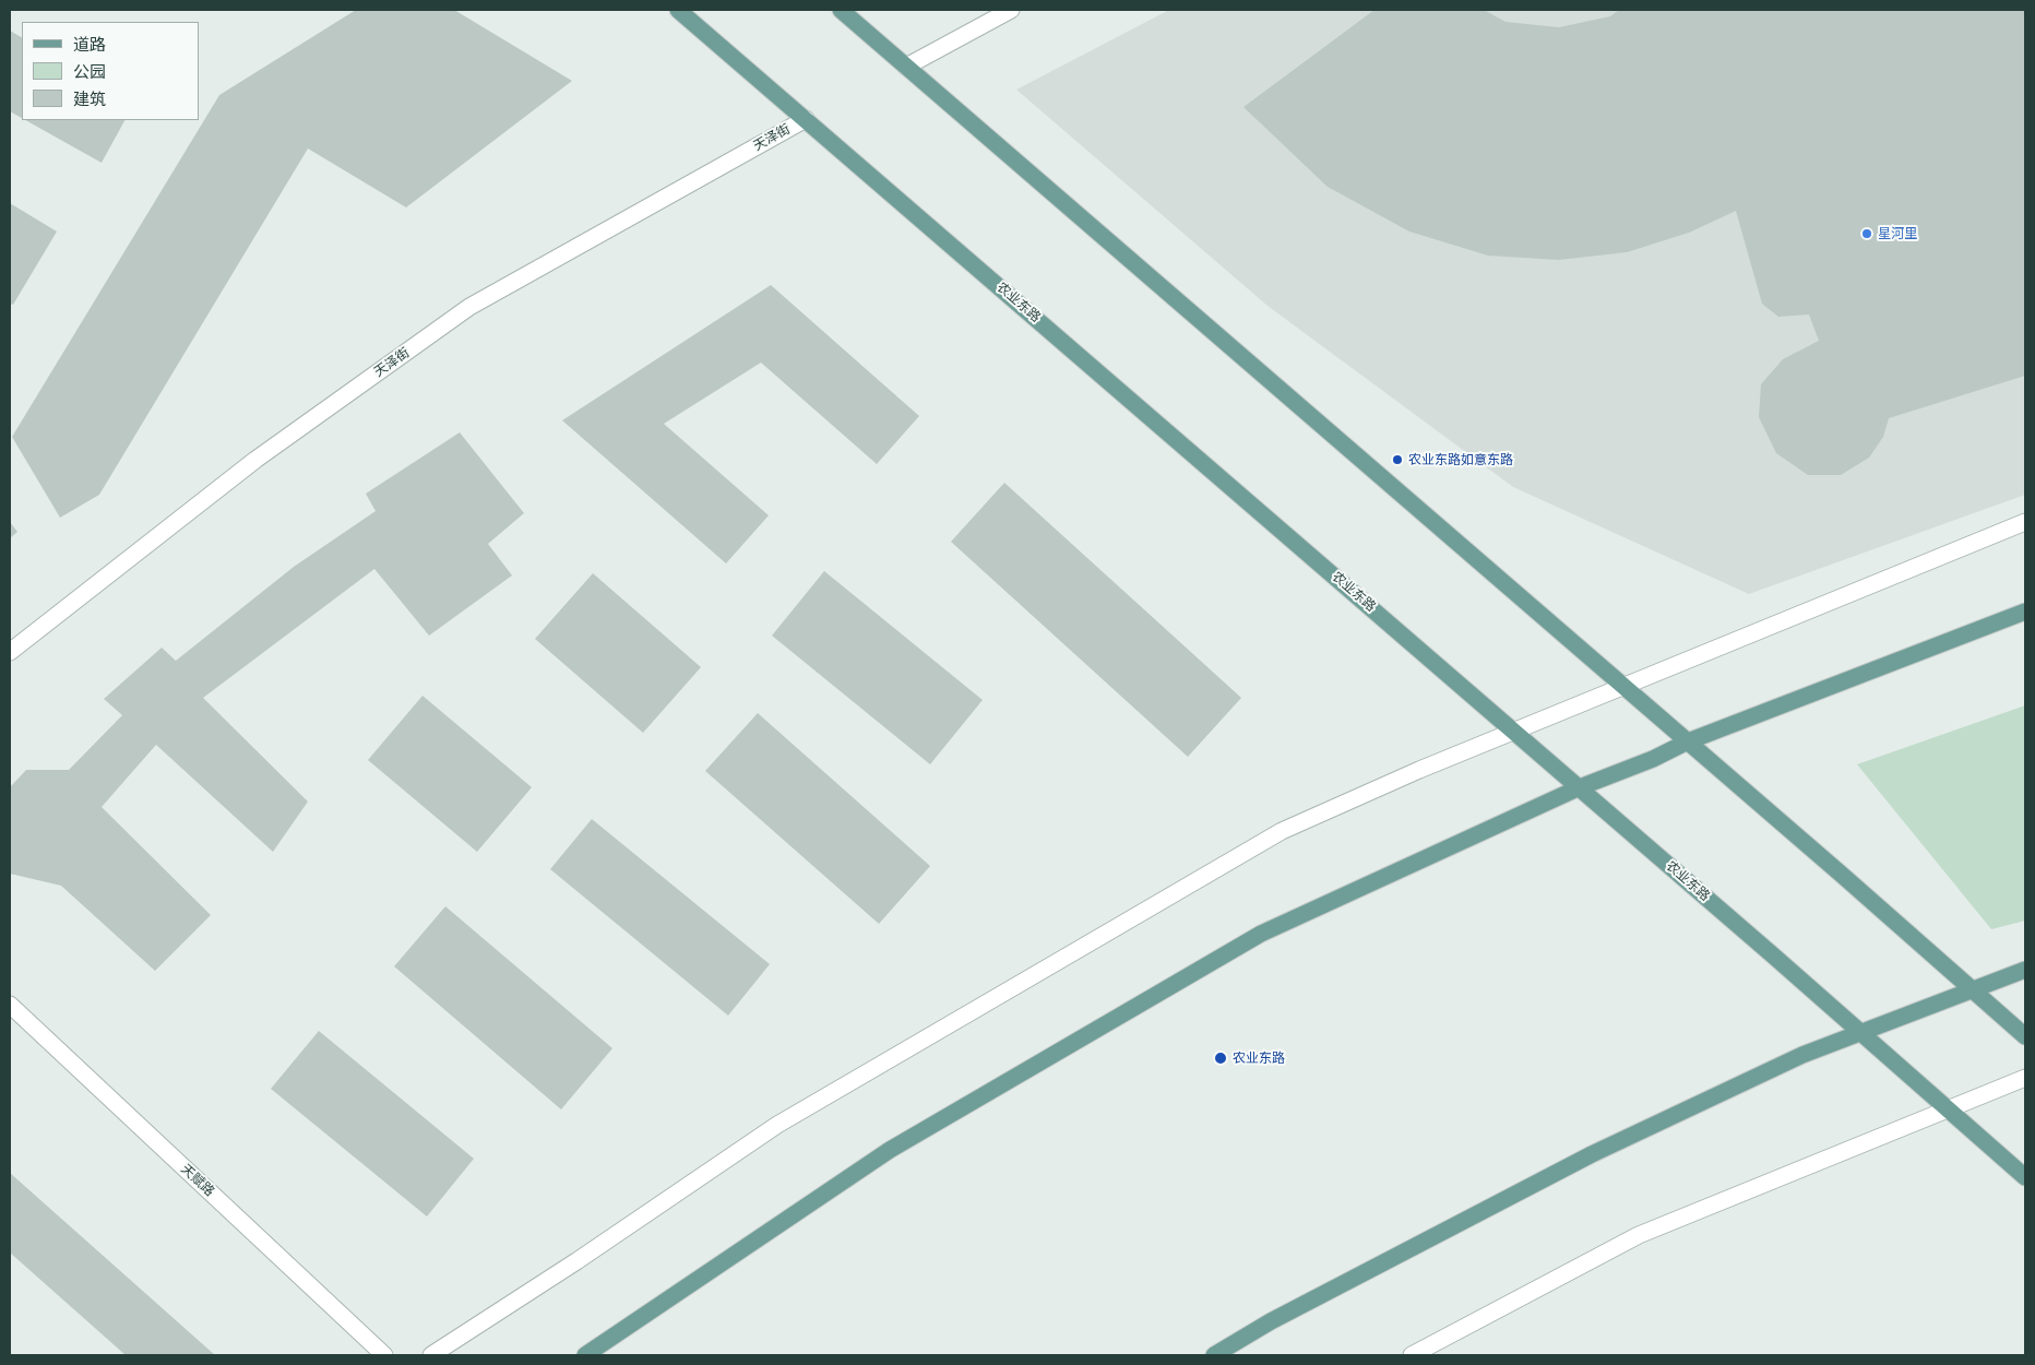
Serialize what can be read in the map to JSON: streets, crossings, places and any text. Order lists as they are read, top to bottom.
{
  "streets": {
    "main road": ["农业东路"],
    "street": ["天泽街", "天赋路"]
  },
  "crossings": [
    ["天泽街", "农业东路"]
  ],
  "places": ["星河里", "农业东路如意东路", "农业东路"],
  "legend": ["道路", "公园", "建筑"]
}
